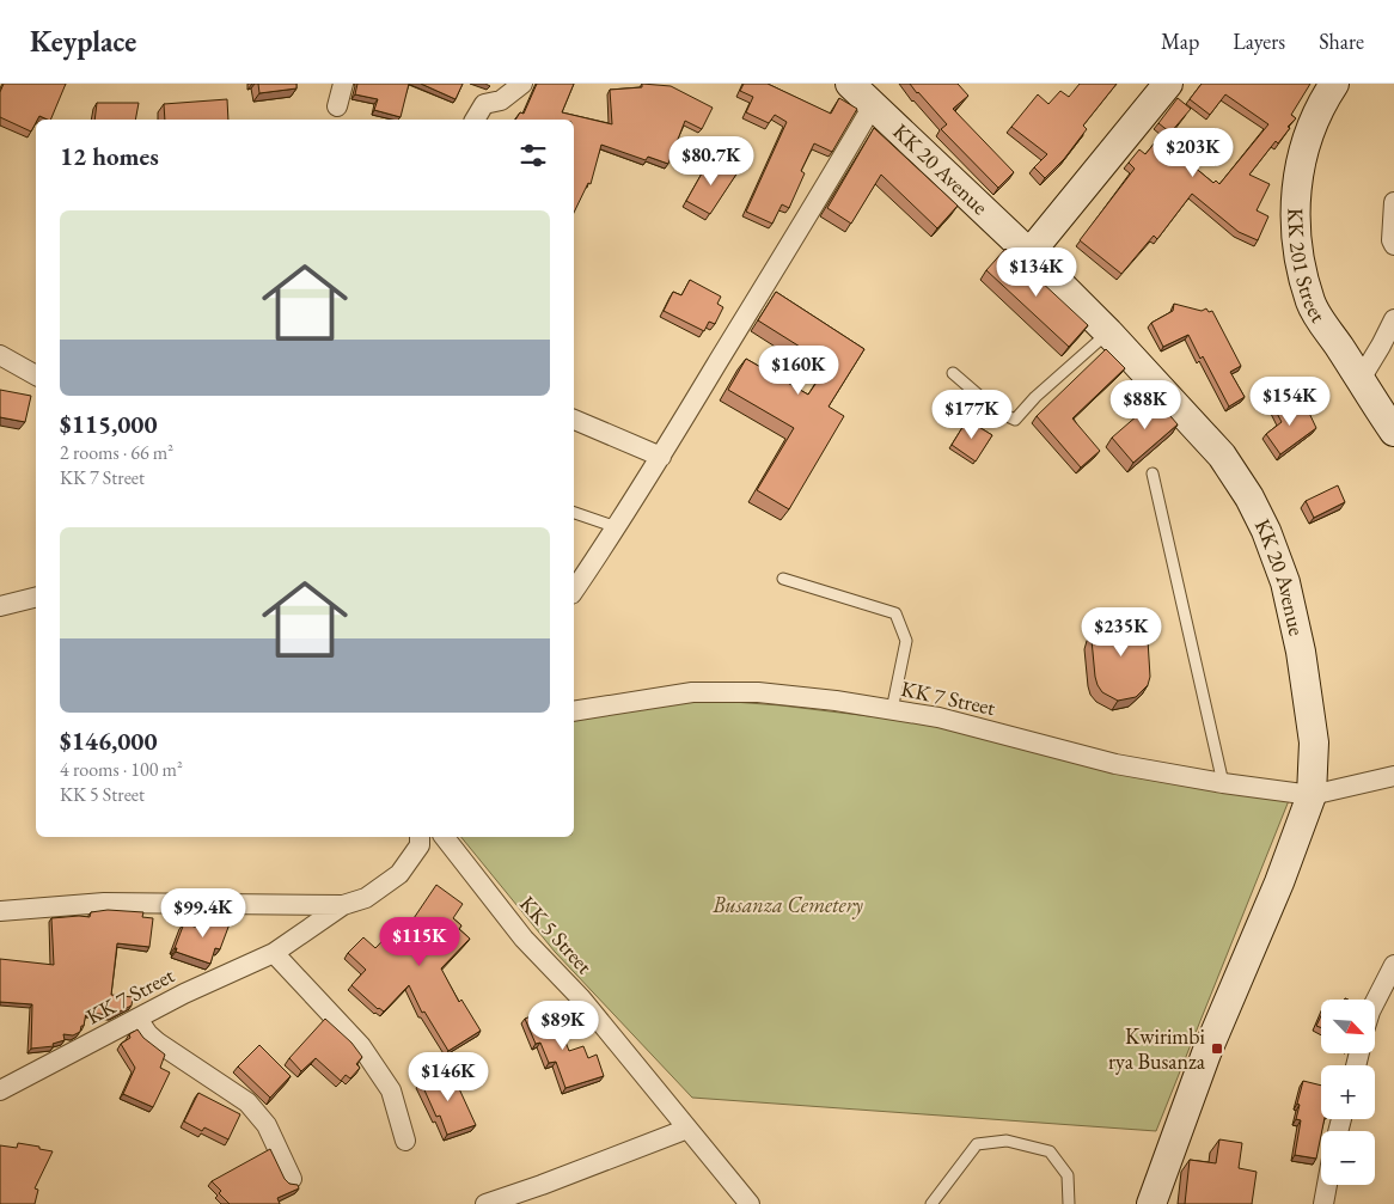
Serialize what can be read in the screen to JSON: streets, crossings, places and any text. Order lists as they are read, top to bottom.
{
  "streets": {
    "main road": ["KK 20 Avenue", "KK 201 Street"],
    "street": ["KK 7 Street", "KK 5 Street"]
  },
  "crossings": [
    ["KK 20 Avenue", "KK 7 Street"]
  ],
  "parks": ["Busanza Cemetery"],
  "places": {
    "transit": ["Kwirimbi rya Busanza"]
  },
  "north": "bottom right",
  "page": {
    "header": "Keyplace",
    "nav": ["Map", "Layers", "Share"],
    "heading": "12 homes",
    "price": [
      "$203K",
      "$80.7K",
      "$134K",
      "$160K",
      "$154K",
      "$88K",
      "$177K",
      "$235K",
      "$99.4K",
      "$115K",
      "$89K",
      "$146K"
    ],
    "list": [
      {
        "name": "$115,000",
        "note": "2 rooms · 66 m² · KK 7 Street"
      },
      {
        "name": "$146,000",
        "note": "4 rooms · 100 m² · KK 5 Street"
      }
    ],
    "map_buttons": ["+", "−"]
  }
}
